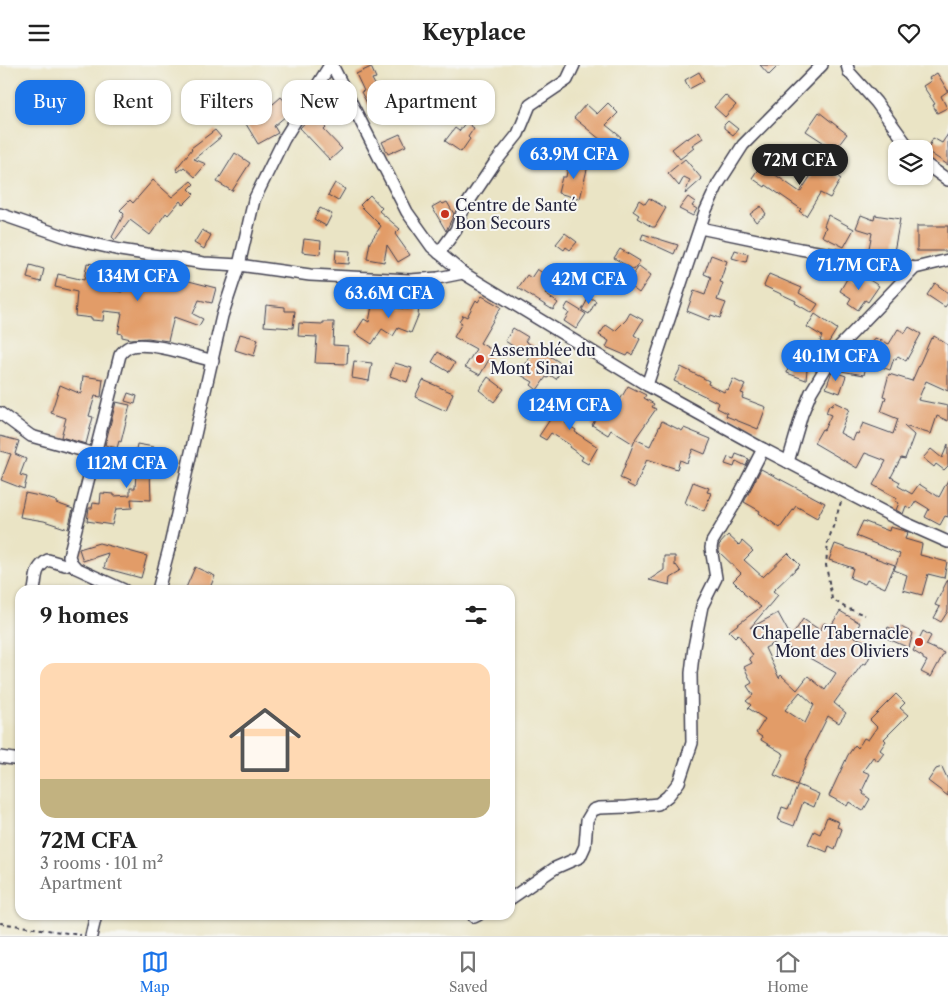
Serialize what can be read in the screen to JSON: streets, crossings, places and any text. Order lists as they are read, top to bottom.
{
  "places": ["Centre de Santé Bon Secours", "Assemblée du Mont Sinai", "Chapelle Tabernacle Mont des Oliviers"],
  "page": {
    "header": "Keyplace",
    "chip": [
      "Buy",
      "Rent",
      "Filters",
      "New",
      "Apartment"
    ],
    "price": [
      "63.9M CFA",
      "72M CFA",
      "71.7M CFA",
      "134M CFA",
      "42M CFA",
      "63.6M CFA",
      "40.1M CFA",
      "124M CFA",
      "112M CFA"
    ],
    "heading": "9 homes",
    "list": [
      {
        "name": "72M CFA",
        "note": "3 rooms · 101 m² · Apartment"
      }
    ],
    "tabs": ["Map", "Saved", "Home"]
  }
}
